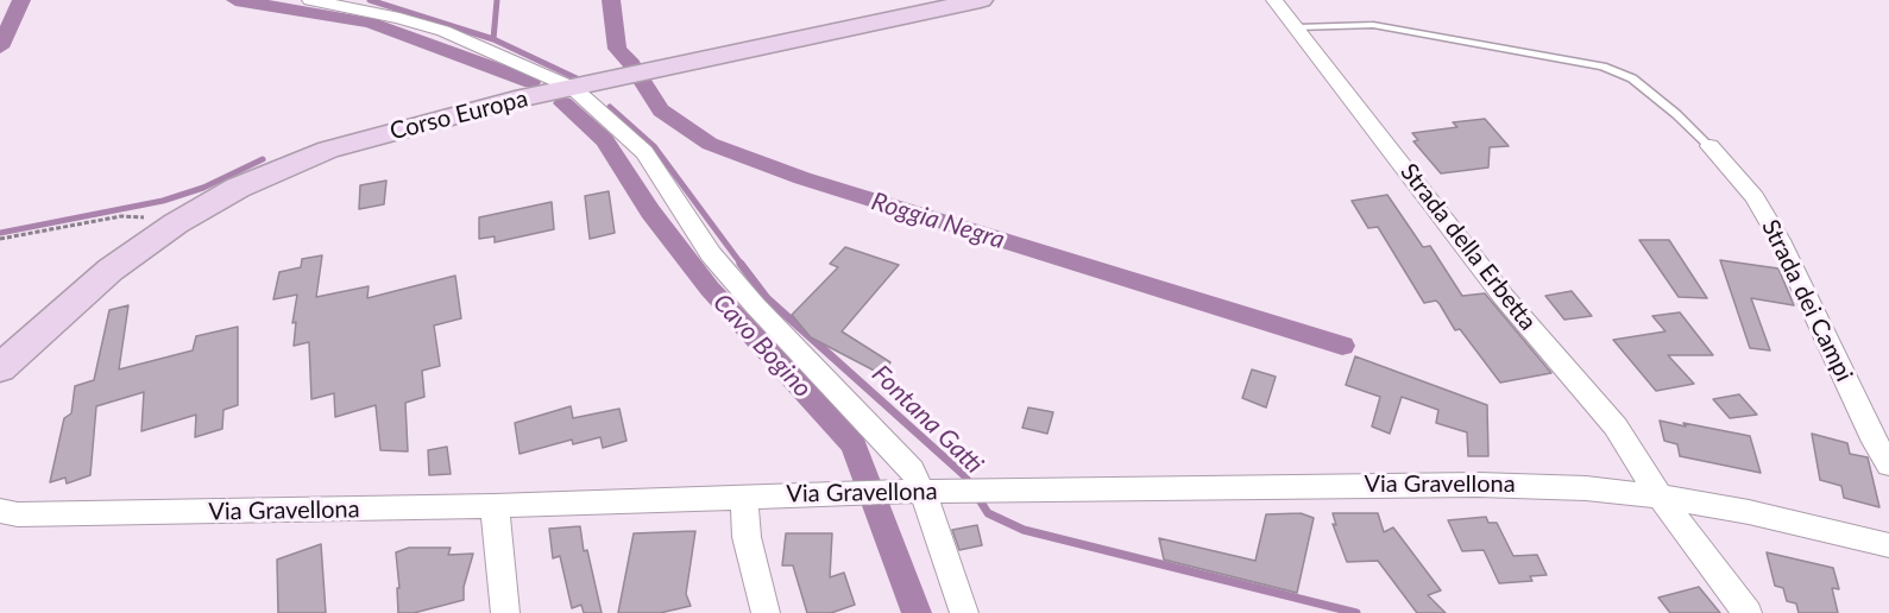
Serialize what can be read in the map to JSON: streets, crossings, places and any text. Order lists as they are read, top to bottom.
{
  "streets": {
    "main road": ["Corso Europa"],
    "street": ["Strada della Erbetta", "Strada dei Campi", "Via Gravellona"]
  },
  "crossings": [
    ["Strada della Erbetta", "Via Gravellona"]
  ],
  "water": ["Roggia Negra", "Cavo Bogino", "Fontana Gatti"]
}
